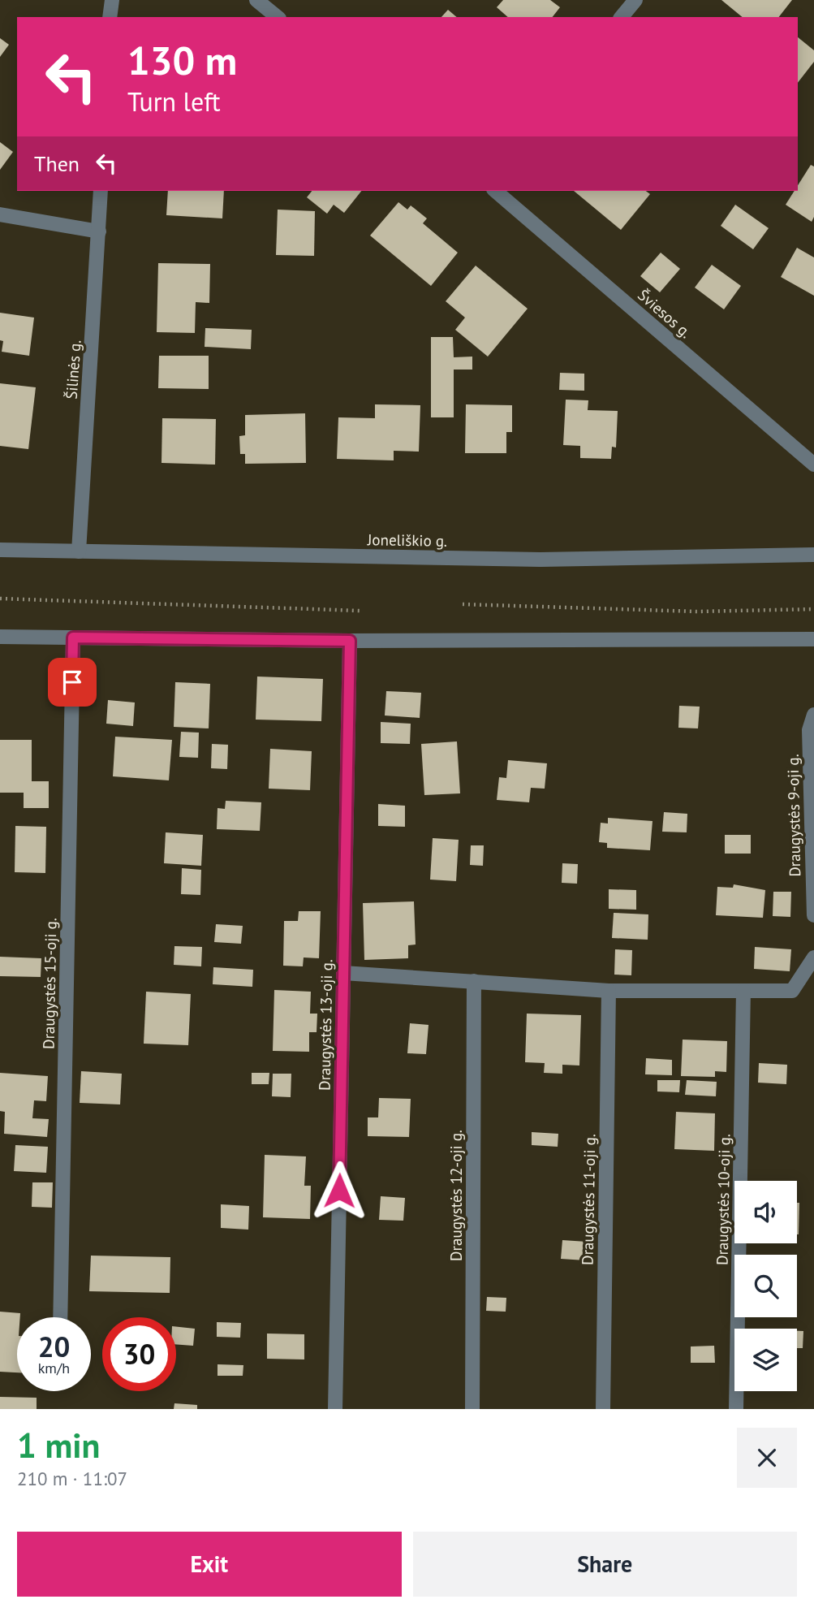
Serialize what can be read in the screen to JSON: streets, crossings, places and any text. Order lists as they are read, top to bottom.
{
  "streets": {
    "street": [
      "Šviesos g.",
      "Šilinės g.",
      "Joneliškio g.",
      "Draugystės 9-oji g.",
      "Draugystės 15-oji g.",
      "Draugystės 13-oji g.",
      "Draugystės 12-oji g.",
      "Draugystės 11-oji g.",
      "Draugystės 10-oji g."
    ]
  },
  "crossings": [
    ["Šilinės g.", "Joneliškio g."]
  ],
  "page": {
    "turn": ["130 m", "Turn left"],
    "then": "Then",
    "speed": "20 km/h",
    "limit": "30",
    "heading": ["1 min", "210 m · 11:07"],
    "buttons": ["Exit", "Share"]
  }
}
